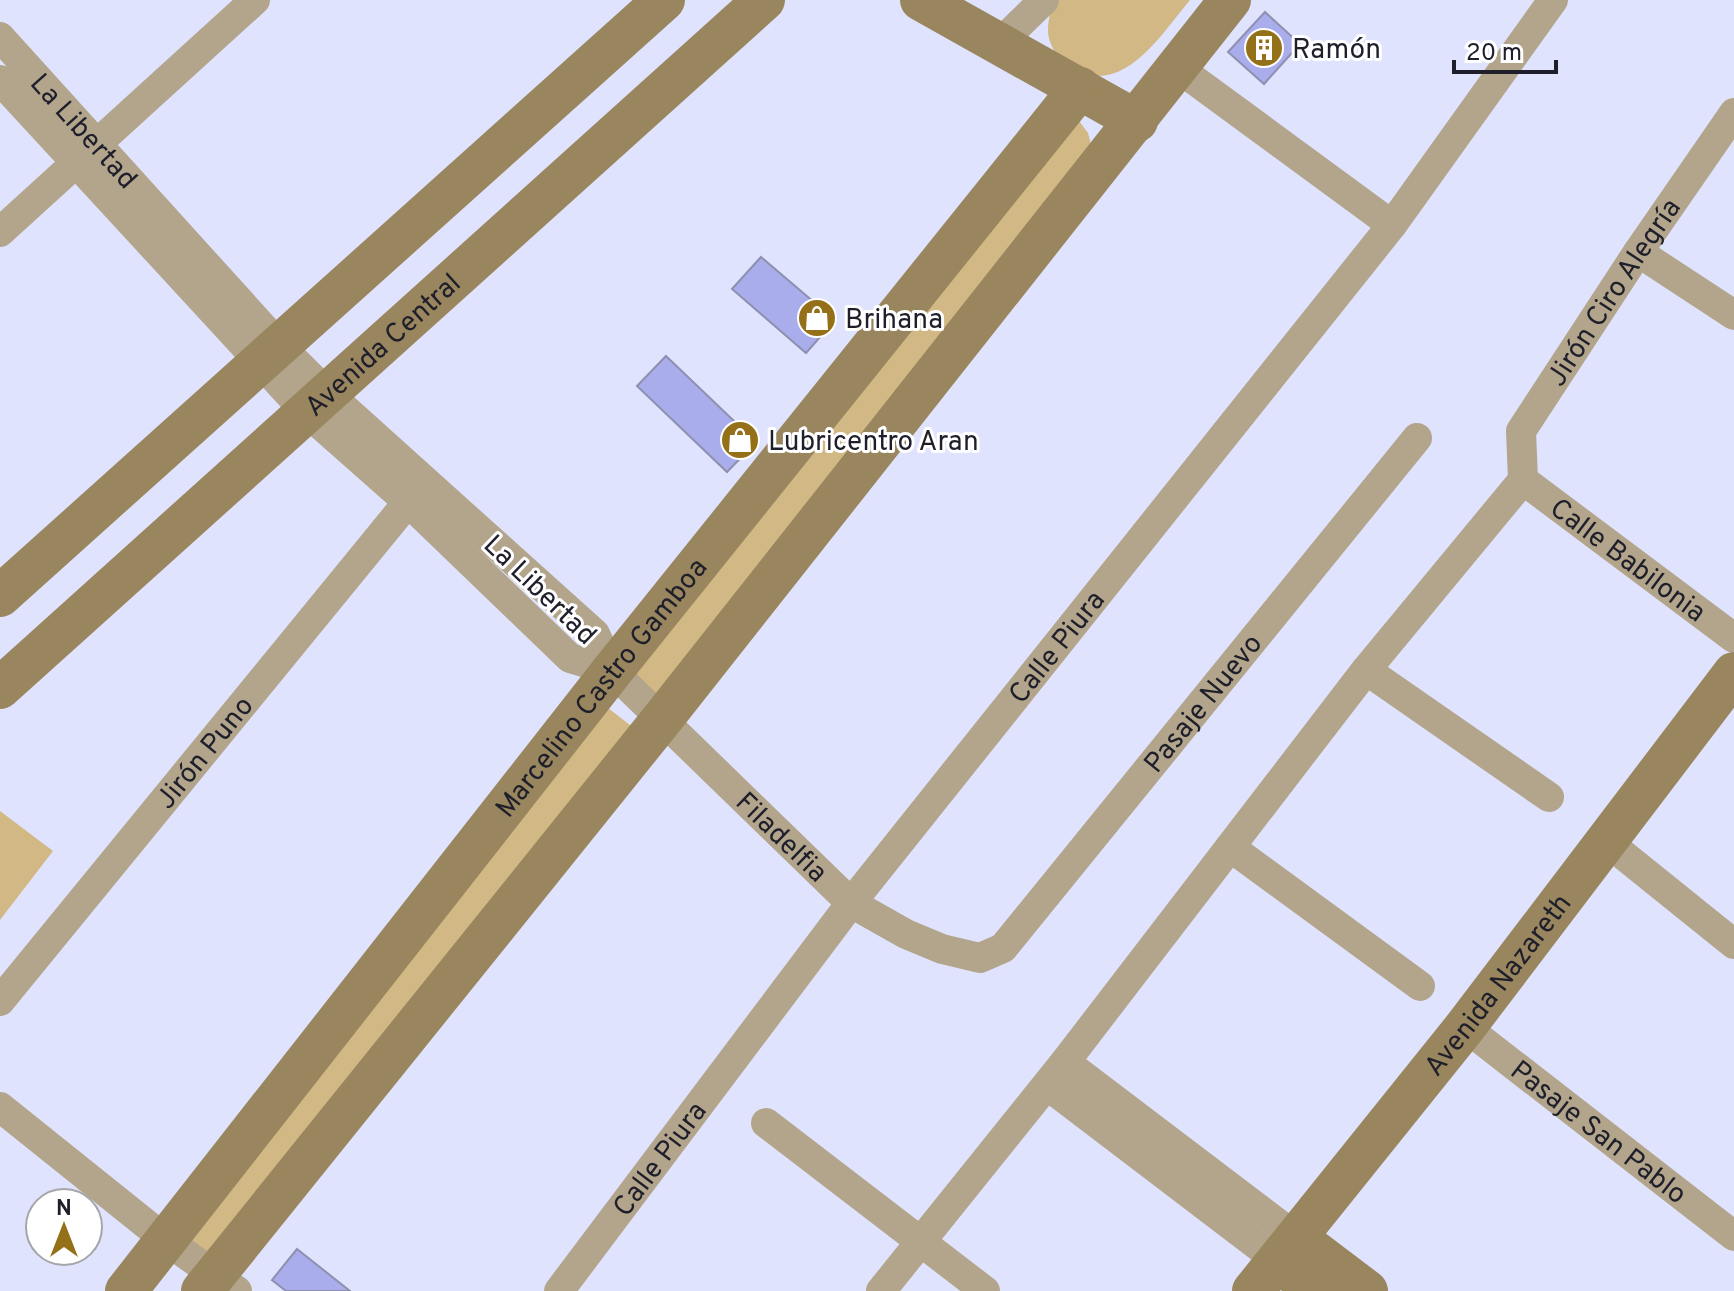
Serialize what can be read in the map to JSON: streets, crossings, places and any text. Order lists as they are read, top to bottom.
{
  "streets": {
    "main road": ["Avenida Central", "Marcelino Castro Gamboa", "Avenida Nazareth"],
    "street": [
      "La Libertad",
      "Jirón Ciro Alegría",
      "Calle Babilonia",
      "Calle Piura",
      "Pasaje Nuevo",
      "Jirón Puno",
      "Filadelfia",
      "Pasaje San Pablo"
    ]
  },
  "crossings": [
    ["La Libertad", "Avenida Central"],
    ["La Libertad", "Marcelino Castro Gamboa"],
    ["La Libertad", "Jirón Puno"],
    ["La Libertad", "Filadelfia"],
    ["Jirón Ciro Alegría", "Calle Babilonia"],
    ["Calle Piura", "Filadelfia"],
    ["Marcelino Castro Gamboa", "Filadelfia"],
    ["Pasaje Nuevo", "Filadelfia"],
    ["Avenida Nazareth", "Pasaje San Pablo"]
  ],
  "places": {
    "building": ["Ramón"],
    "shop": ["Brihana", "Lubricentro Aran"]
  },
  "scale_bar": "20 m",
  "north": "top"
}
